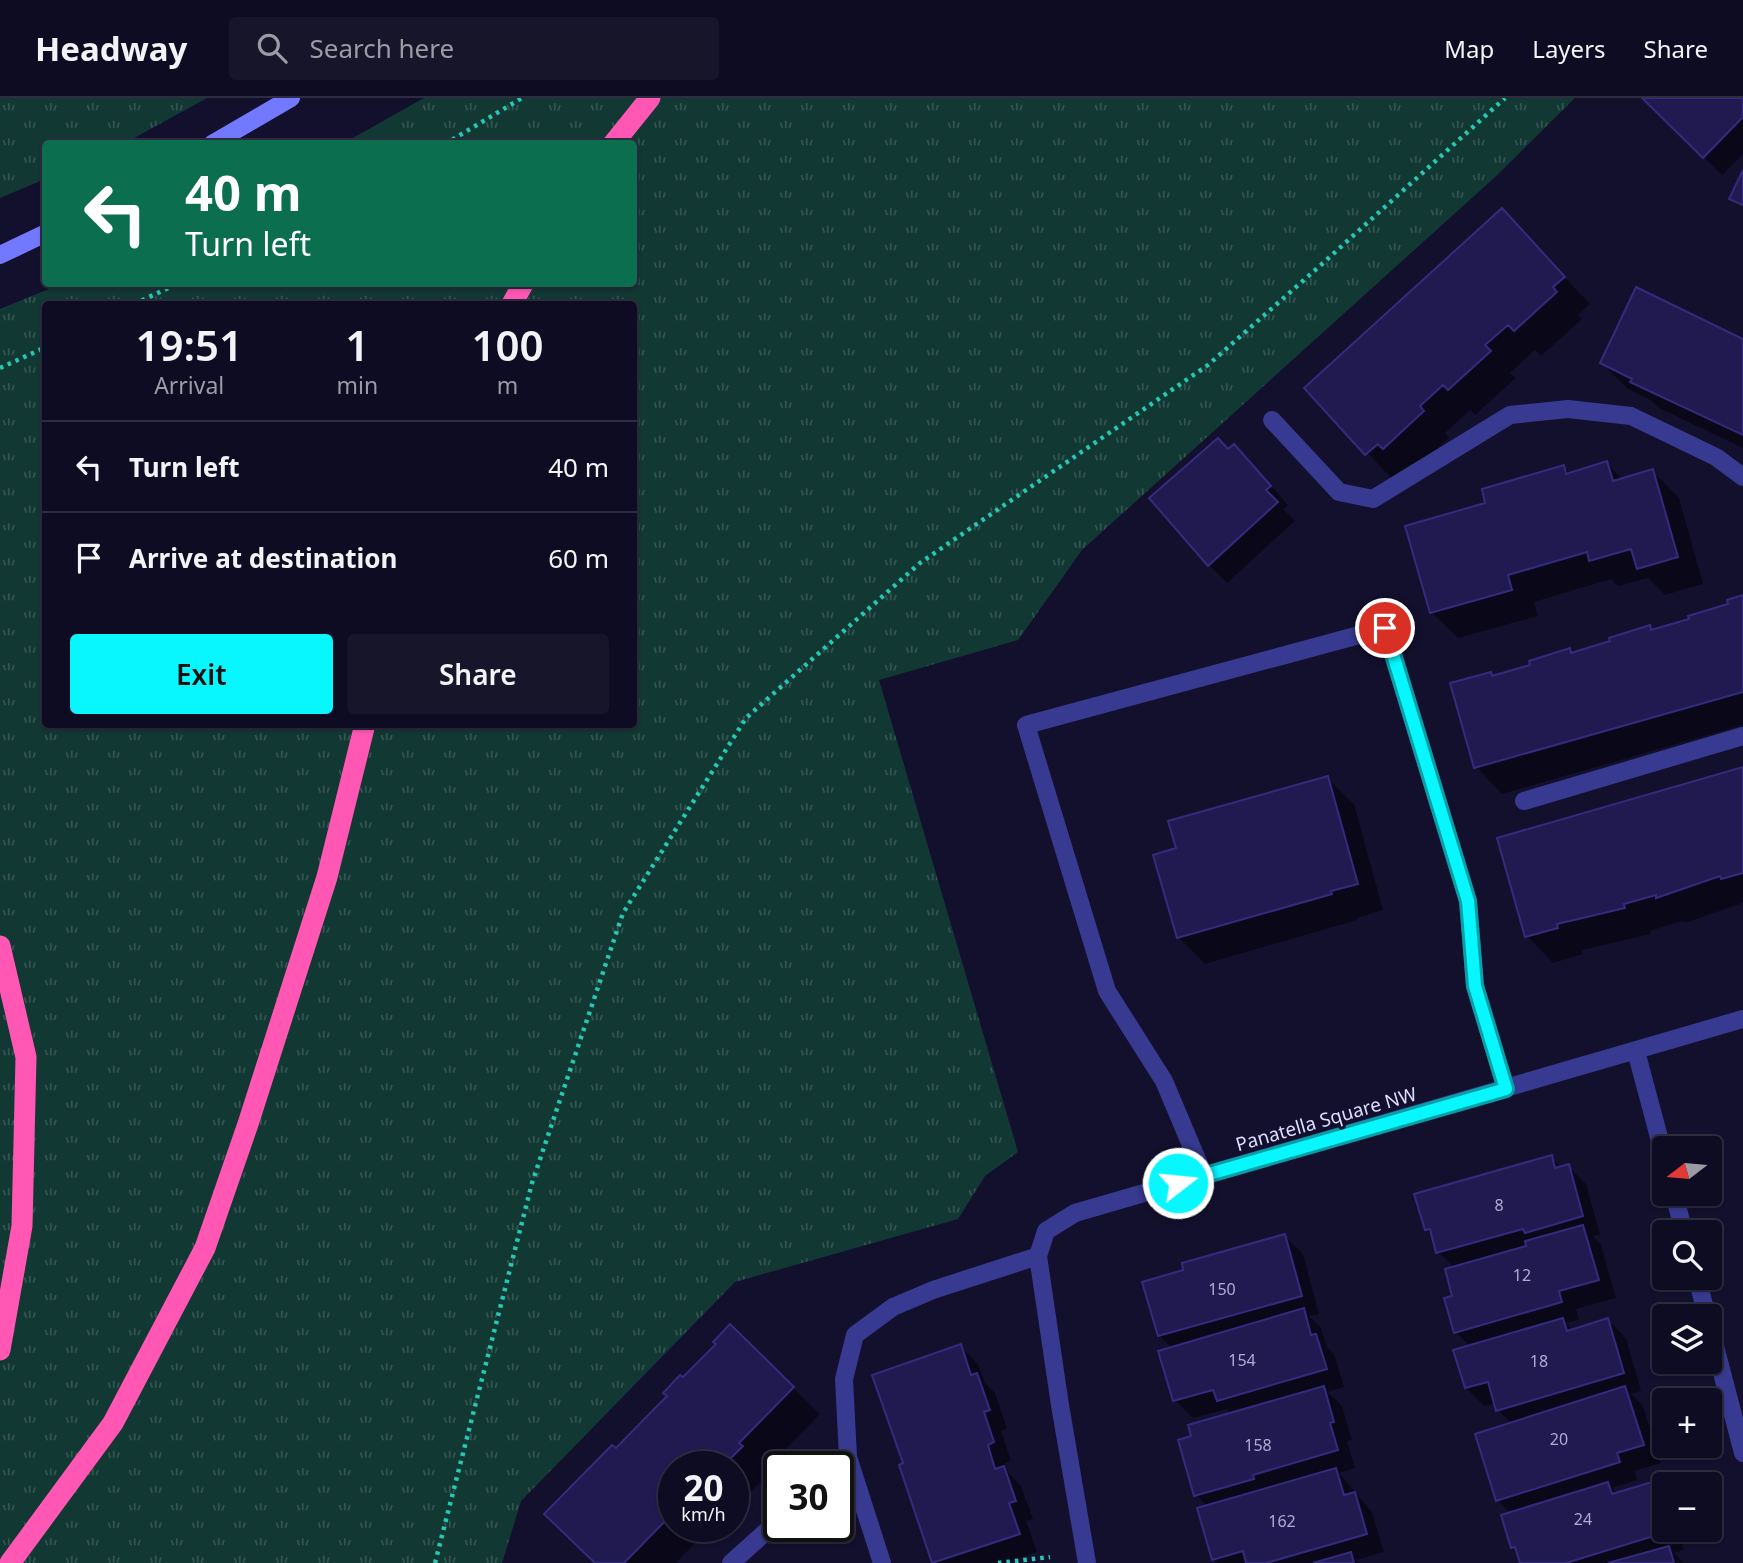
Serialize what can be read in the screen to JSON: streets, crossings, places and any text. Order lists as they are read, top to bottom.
{
  "streets": {
    "street": ["Panatella Square NW"]
  },
  "house_numbers": [
    "8",
    "12",
    "150",
    "154",
    "18",
    "20",
    "158",
    "24",
    "162"
  ],
  "north": "left",
  "page": {
    "header": "Headway",
    "search": "Search here",
    "nav": ["Map", "Layers", "Share"],
    "turn": ["40 m", "Turn left"],
    "eta": [
      "19:51",
      "Arrival",
      "1",
      "min",
      "100",
      "m"
    ],
    "list": [
      {
        "name": "Turn left",
        "value": "40 m"
      },
      {
        "name": "Arrive at destination",
        "value": "60 m"
      }
    ],
    "buttons": ["Exit", "Share"],
    "map_buttons": ["+", "−"],
    "speed": "20 km/h",
    "limit": "30"
  }
}
